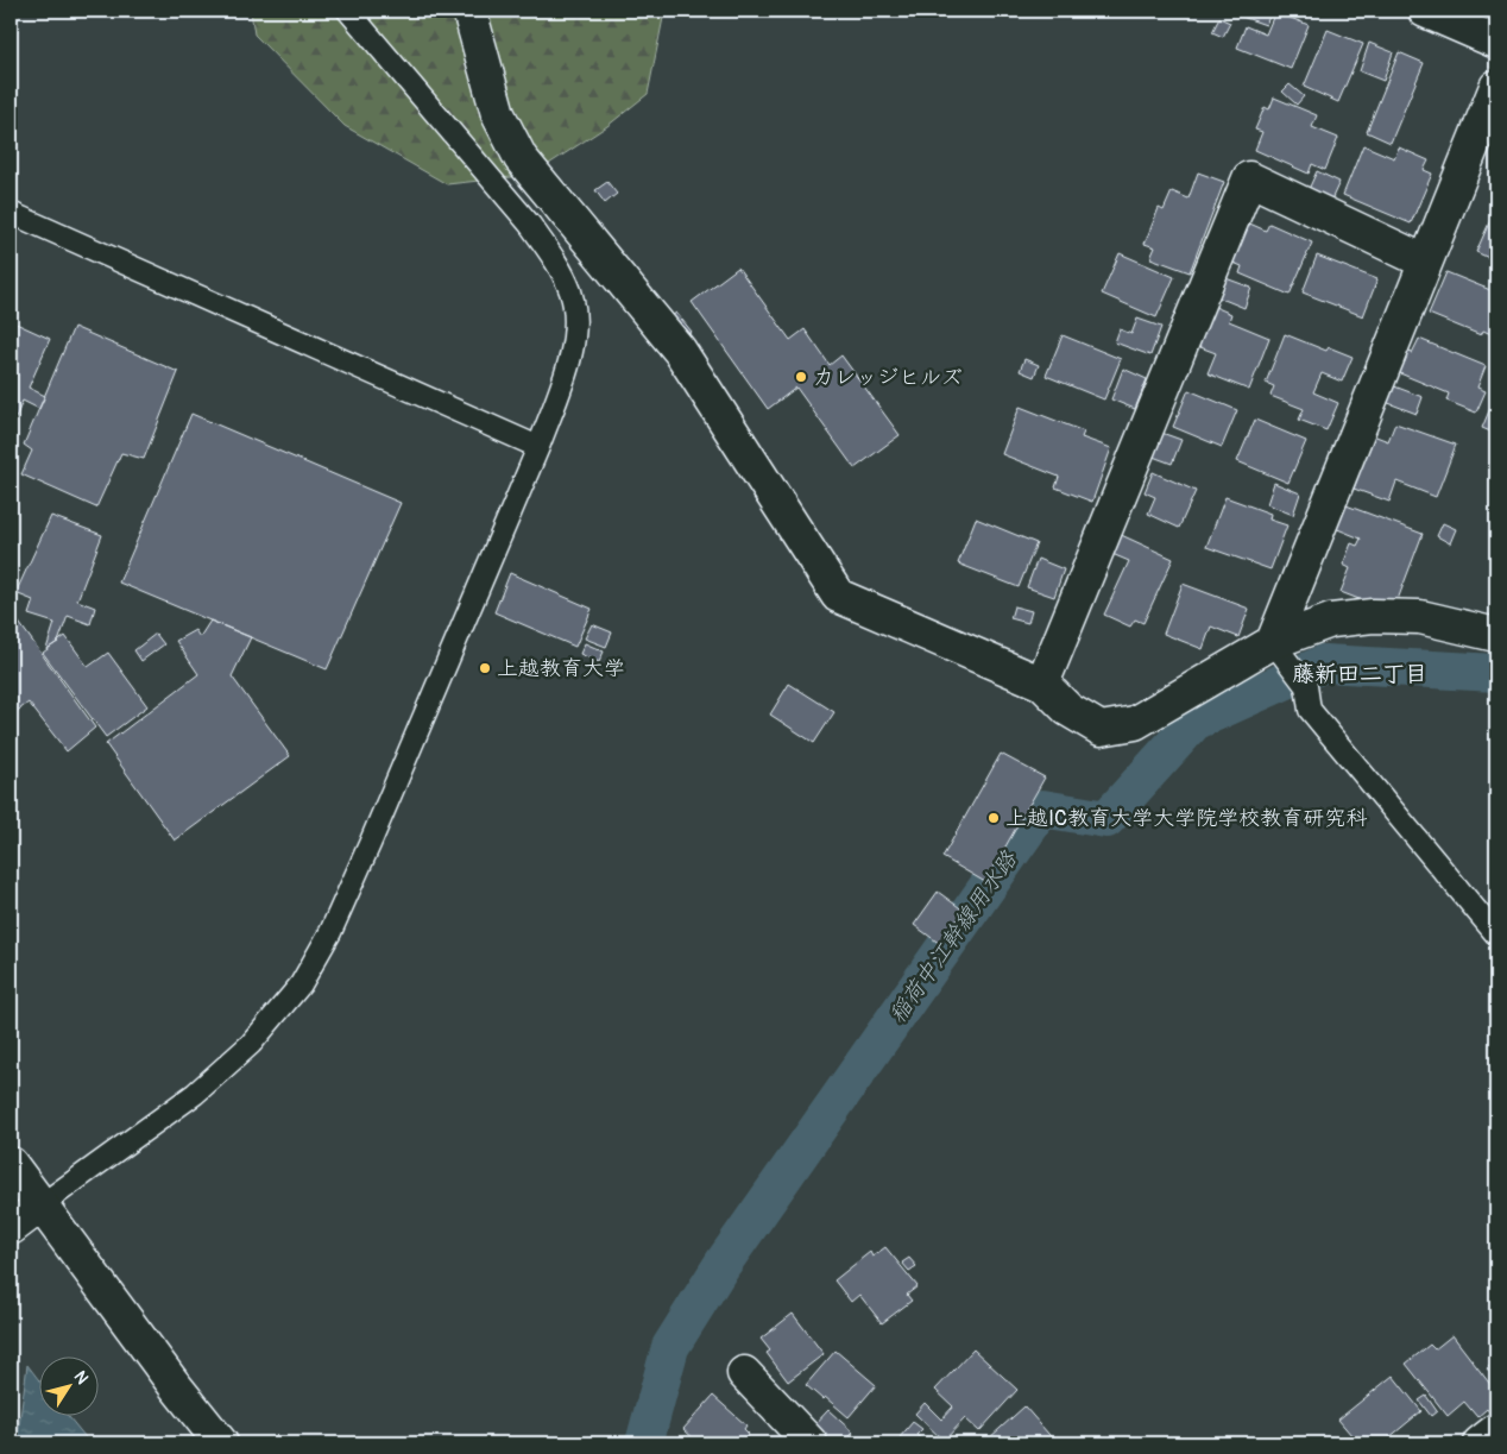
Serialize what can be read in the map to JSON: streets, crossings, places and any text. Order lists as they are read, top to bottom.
{
  "districts": ["藤新田二丁目"],
  "water": ["稲荷中江幹線用水路"],
  "places": ["カレッジヒルズ", "上越教育大学", "上越IC教育大学大学院学校教育研究科"],
  "north": "top right"
}
